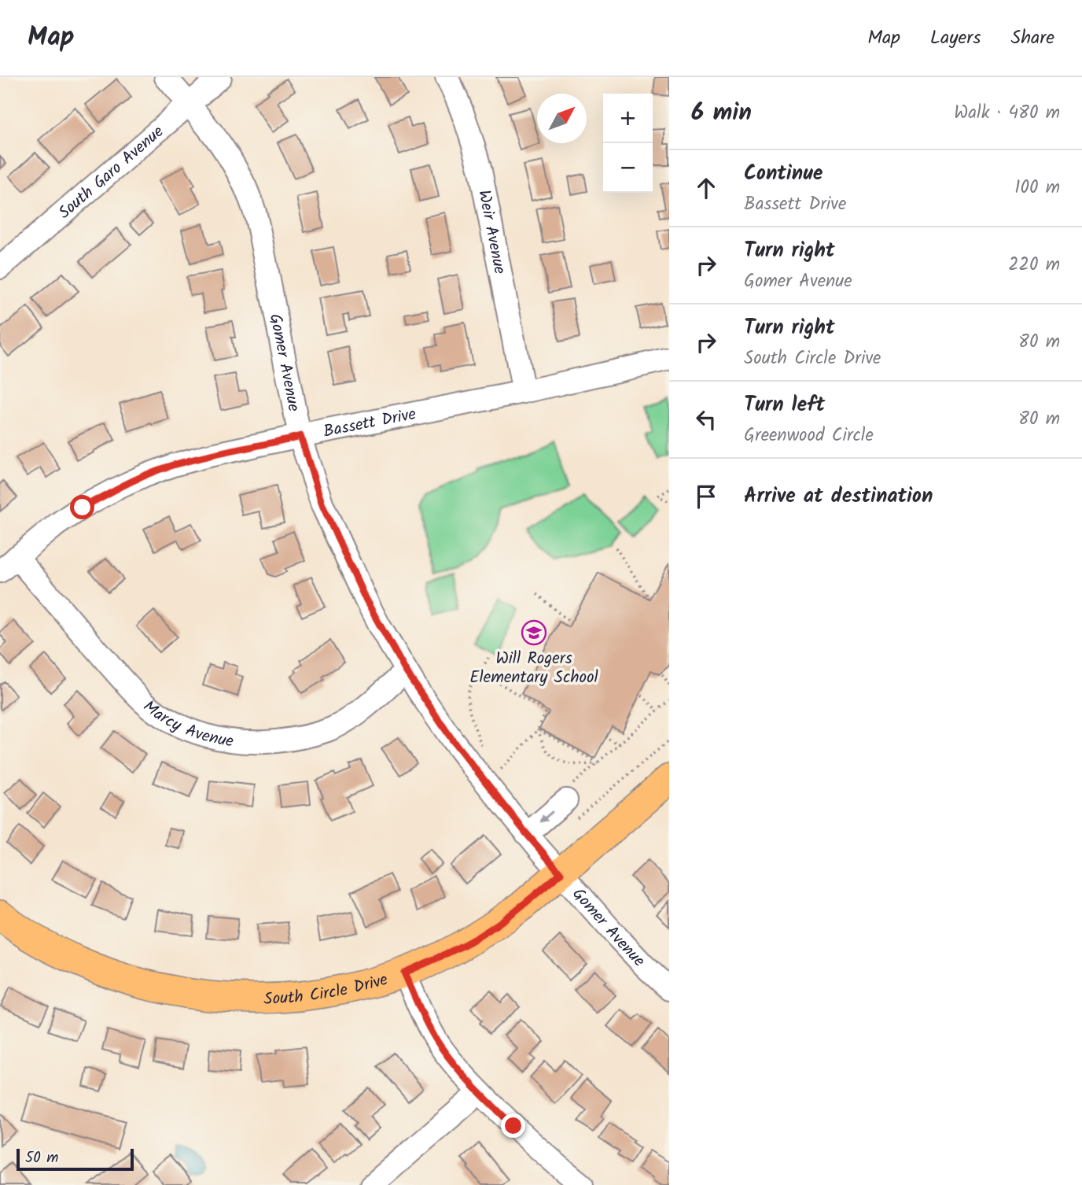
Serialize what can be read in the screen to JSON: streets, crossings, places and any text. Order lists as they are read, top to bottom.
{
  "streets": {
    "main road": ["South Circle Drive"],
    "street": [
      "South Garo Avenue",
      "Weir Avenue",
      "Gomer Avenue",
      "Bassett Drive",
      "Marcy Avenue"
    ]
  },
  "crossings": [
    ["South Garo Avenue", "Gomer Avenue"],
    ["Weir Avenue", "Bassett Drive"],
    ["Gomer Avenue", "Bassett Drive"],
    ["Gomer Avenue", "Marcy Avenue"],
    ["Gomer Avenue", "South Circle Drive"],
    ["Bassett Drive", "Marcy Avenue"]
  ],
  "places": {
    "school or university": ["Will Rogers Elementary School"]
  },
  "scale_bar": "50 m",
  "north": "top right",
  "page": {
    "header": "Map",
    "nav": ["Map", "Layers", "Share"],
    "heading": ["6 min", "Walk · 480 m"],
    "map_buttons": ["+", "−"],
    "list": [
      ["Continue", "Bassett Drive", "100 m"],
      ["Turn right", "Gomer Avenue", "220 m"],
      ["Turn right", "South Circle Drive", "80 m"],
      ["Turn left", "Greenwood Circle", "80 m"],
      "Arrive at destination"
    ],
    "scale": "50 m"
  }
}
